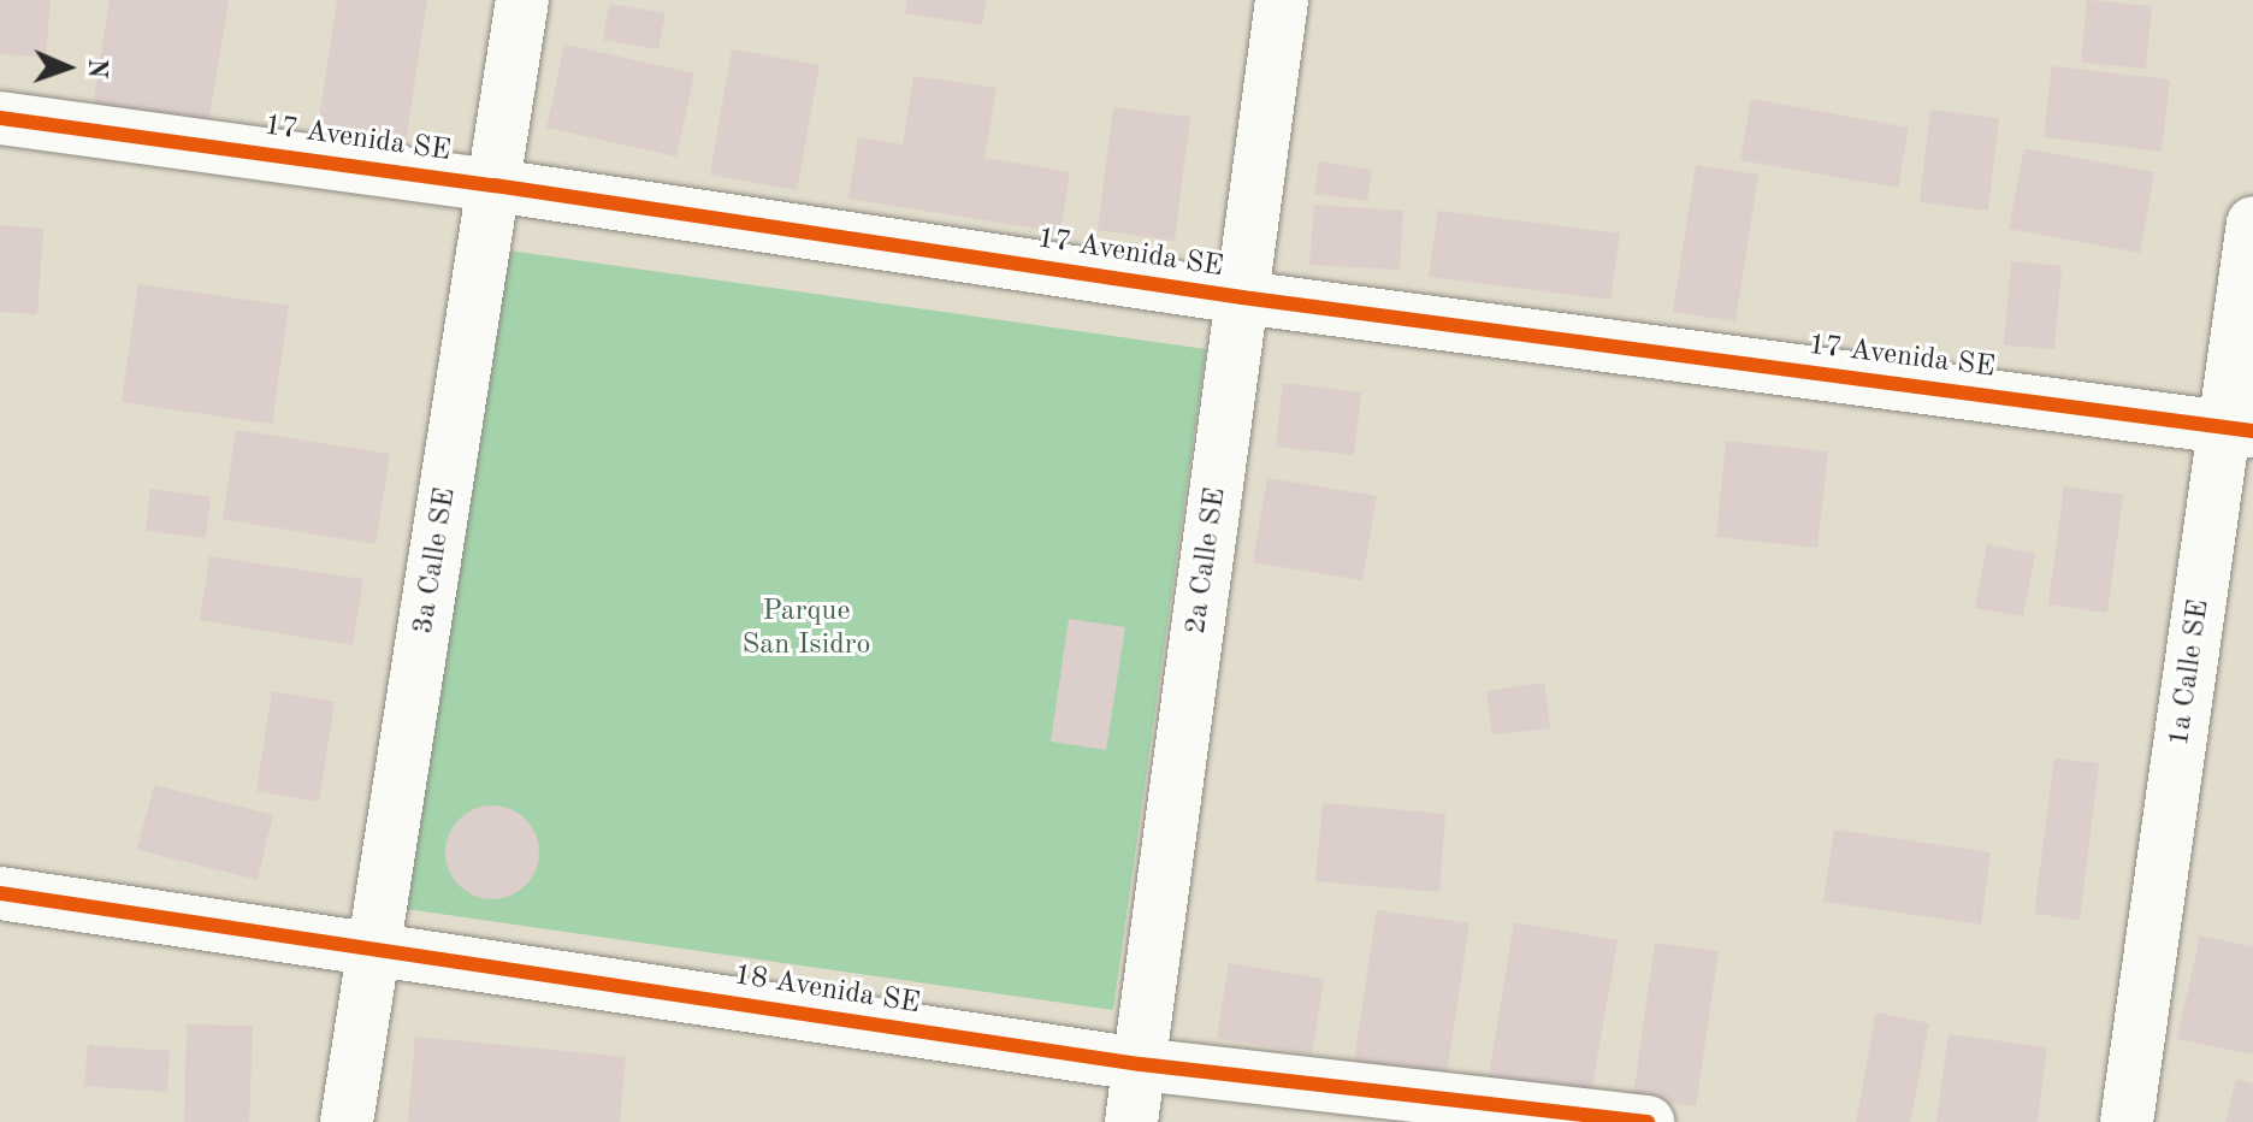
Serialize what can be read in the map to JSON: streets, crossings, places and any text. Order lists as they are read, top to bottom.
{
  "streets": {
    "street": [
      "17 Avenida SE",
      "3a Calle SE",
      "2a Calle SE",
      "1a Calle SE",
      "18 Avenida SE"
    ]
  },
  "crossings": [
    ["17 Avenida SE", "3a Calle SE"],
    ["17 Avenida SE", "2a Calle SE"],
    ["17 Avenida SE", "1a Calle SE"],
    ["3a Calle SE", "18 Avenida SE"],
    ["2a Calle SE", "18 Avenida SE"]
  ],
  "parks": ["Parque San Isidro"],
  "north": "right"
}
